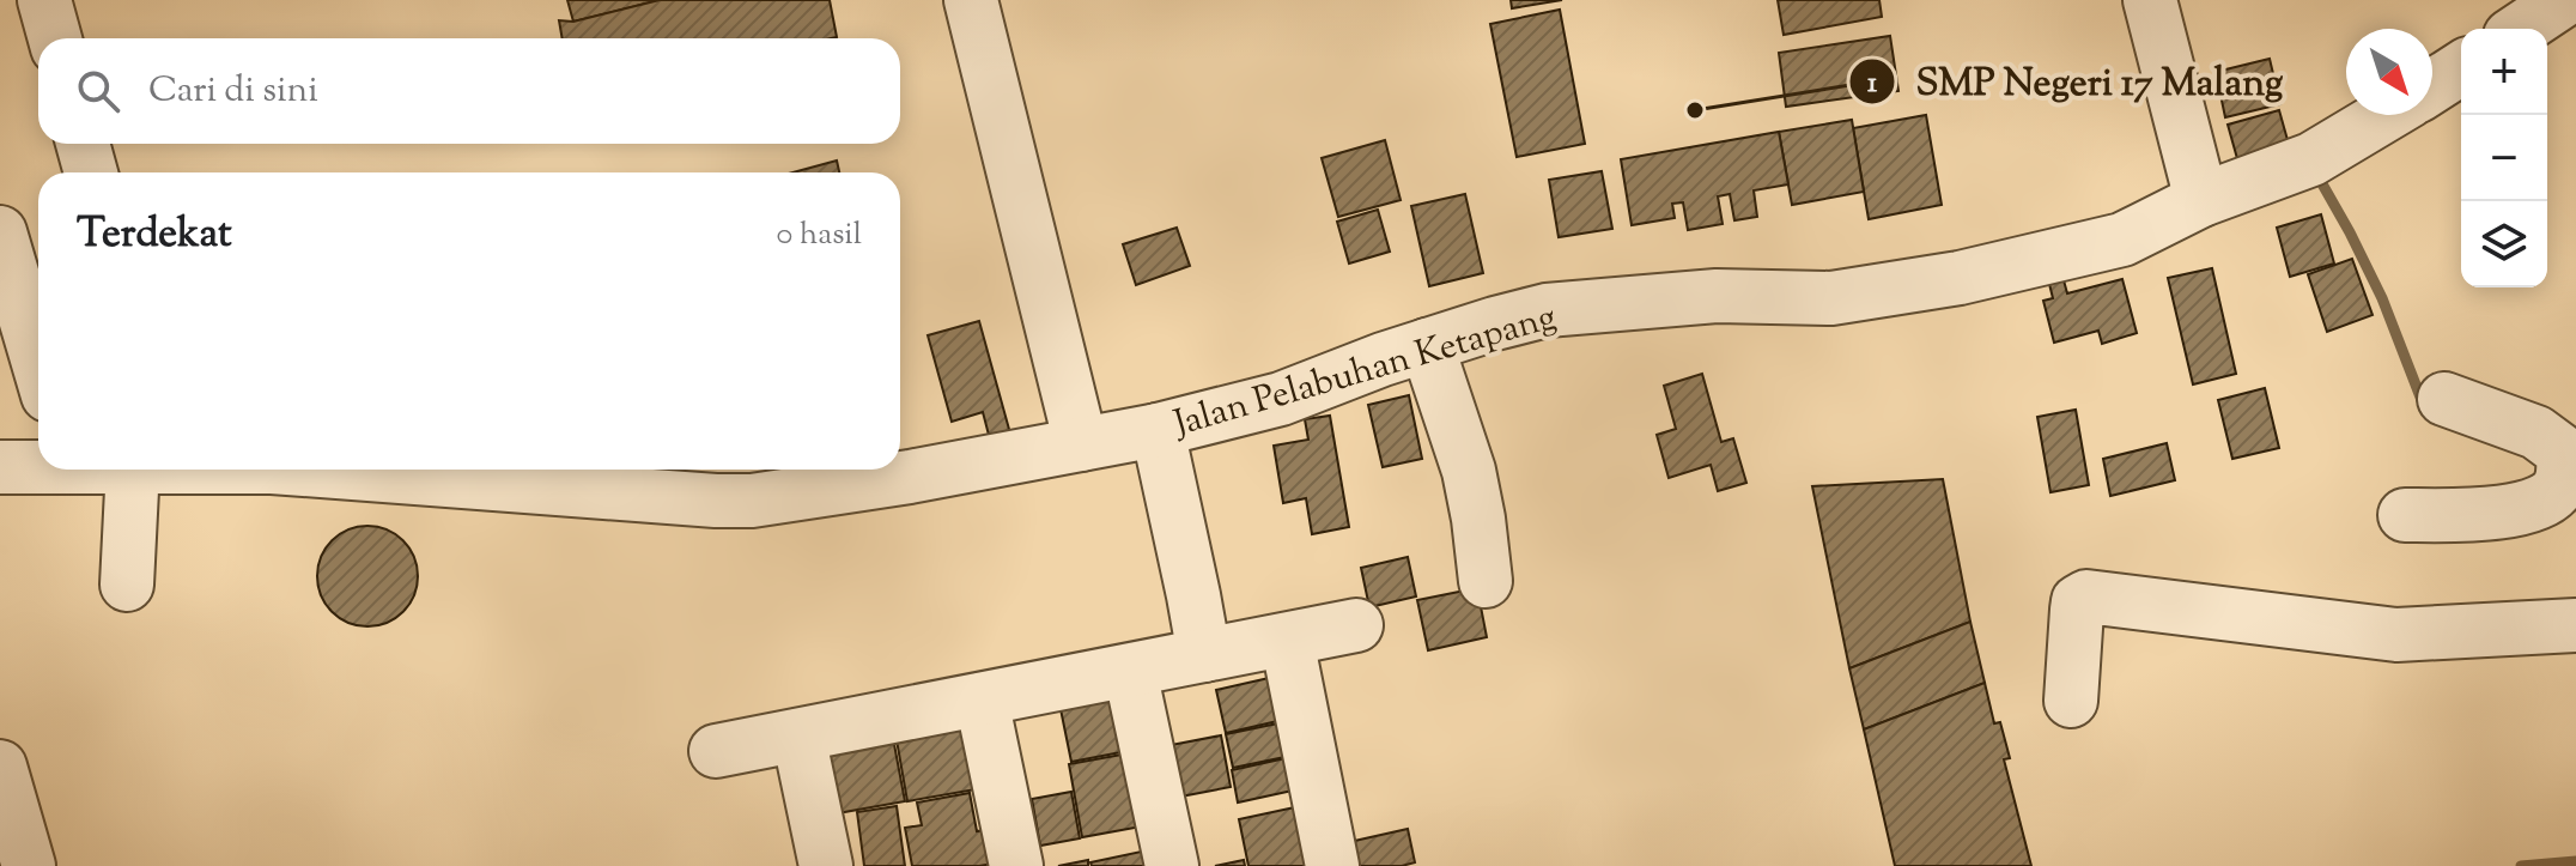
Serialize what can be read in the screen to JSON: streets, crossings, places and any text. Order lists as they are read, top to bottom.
{
  "streets": {
    "street": ["Jalan Pelabuhan Ketapang"]
  },
  "places": ["SMP Negeri 17 Malang"],
  "north": "bottom right",
  "page": {
    "map_buttons": ["+", "−"],
    "search": "Cari di sini",
    "heading": ["Terdekat", "0 hasil"]
  }
}
